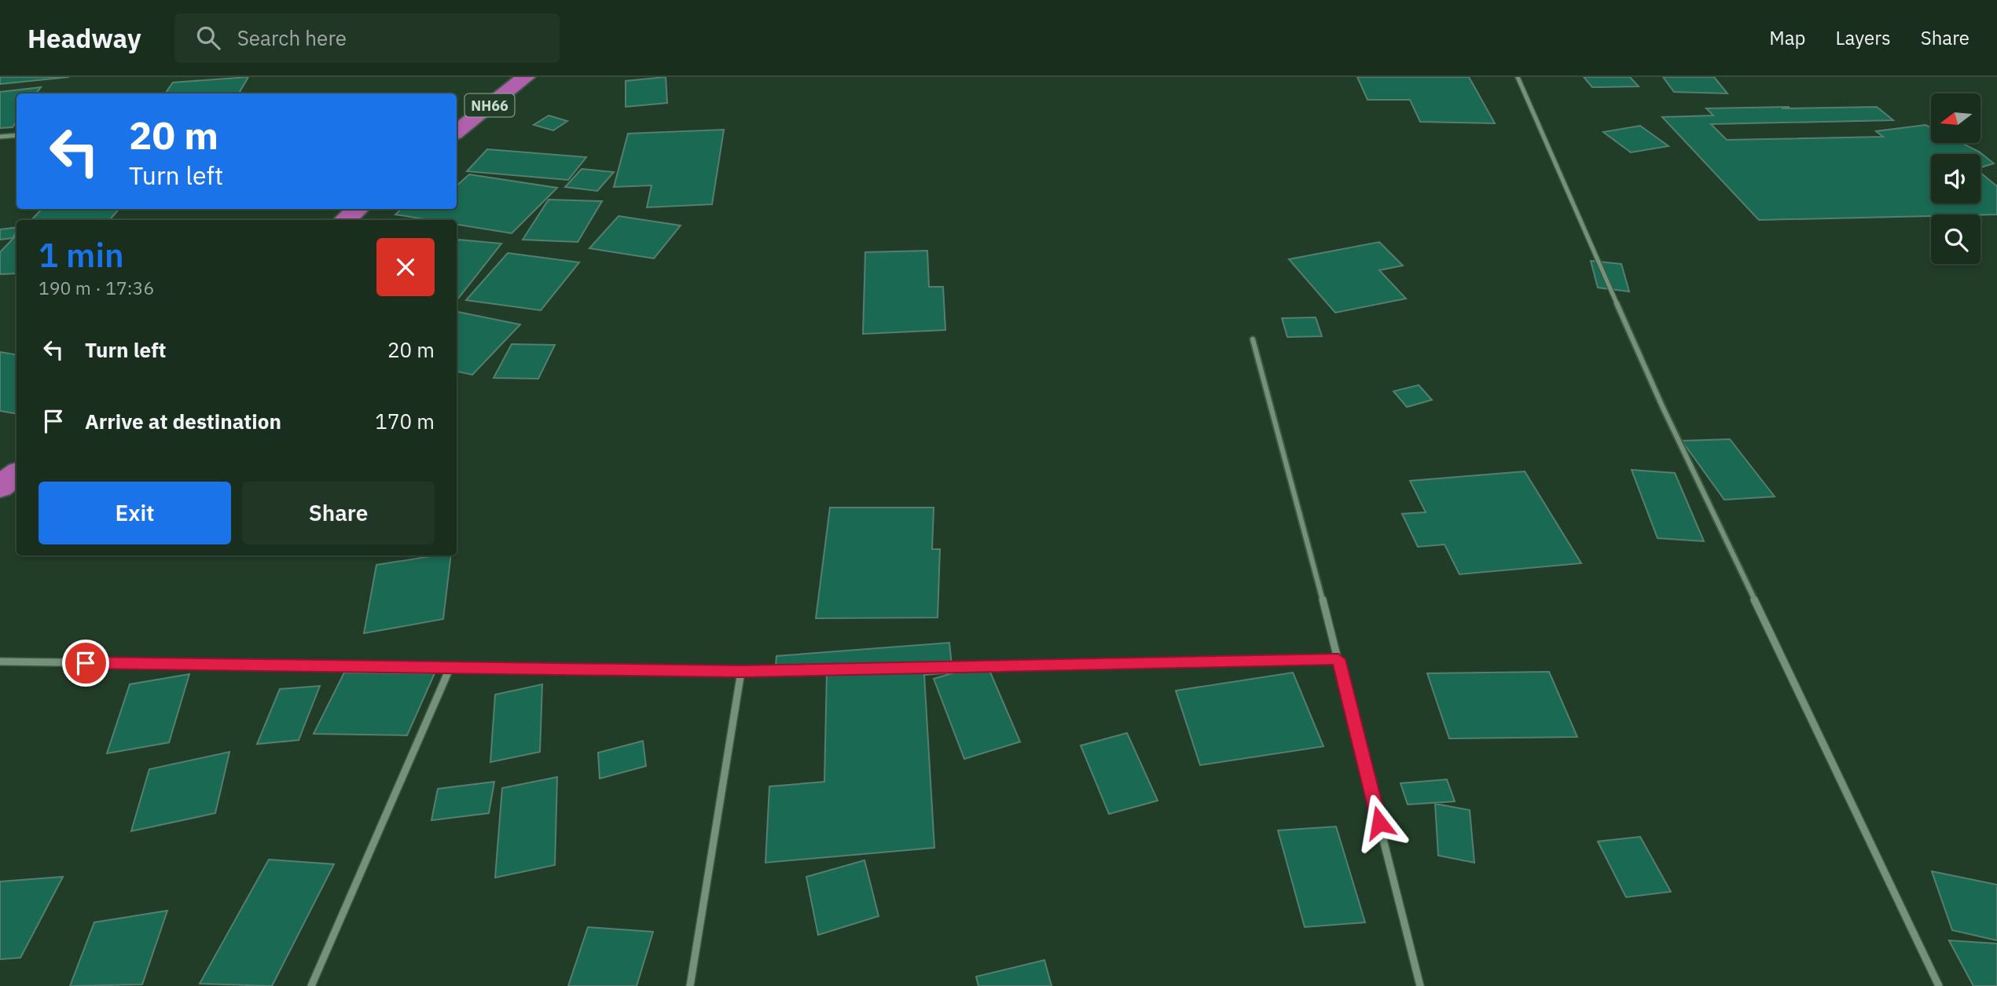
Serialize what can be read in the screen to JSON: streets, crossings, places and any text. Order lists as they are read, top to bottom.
{
  "streets": {
    "highway": ["NH66"]
  },
  "north": "left",
  "page": {
    "header": "Headway",
    "search": "Search here",
    "nav": ["Map", "Layers", "Share"],
    "turn": ["20 m", "Turn left"],
    "heading": ["1 min", "190 m · 17:36"],
    "list": [
      {
        "name": "Turn left",
        "value": "20 m"
      },
      {
        "name": "Arrive at destination",
        "value": "170 m"
      }
    ],
    "buttons": ["Exit", "Share"]
  }
}
